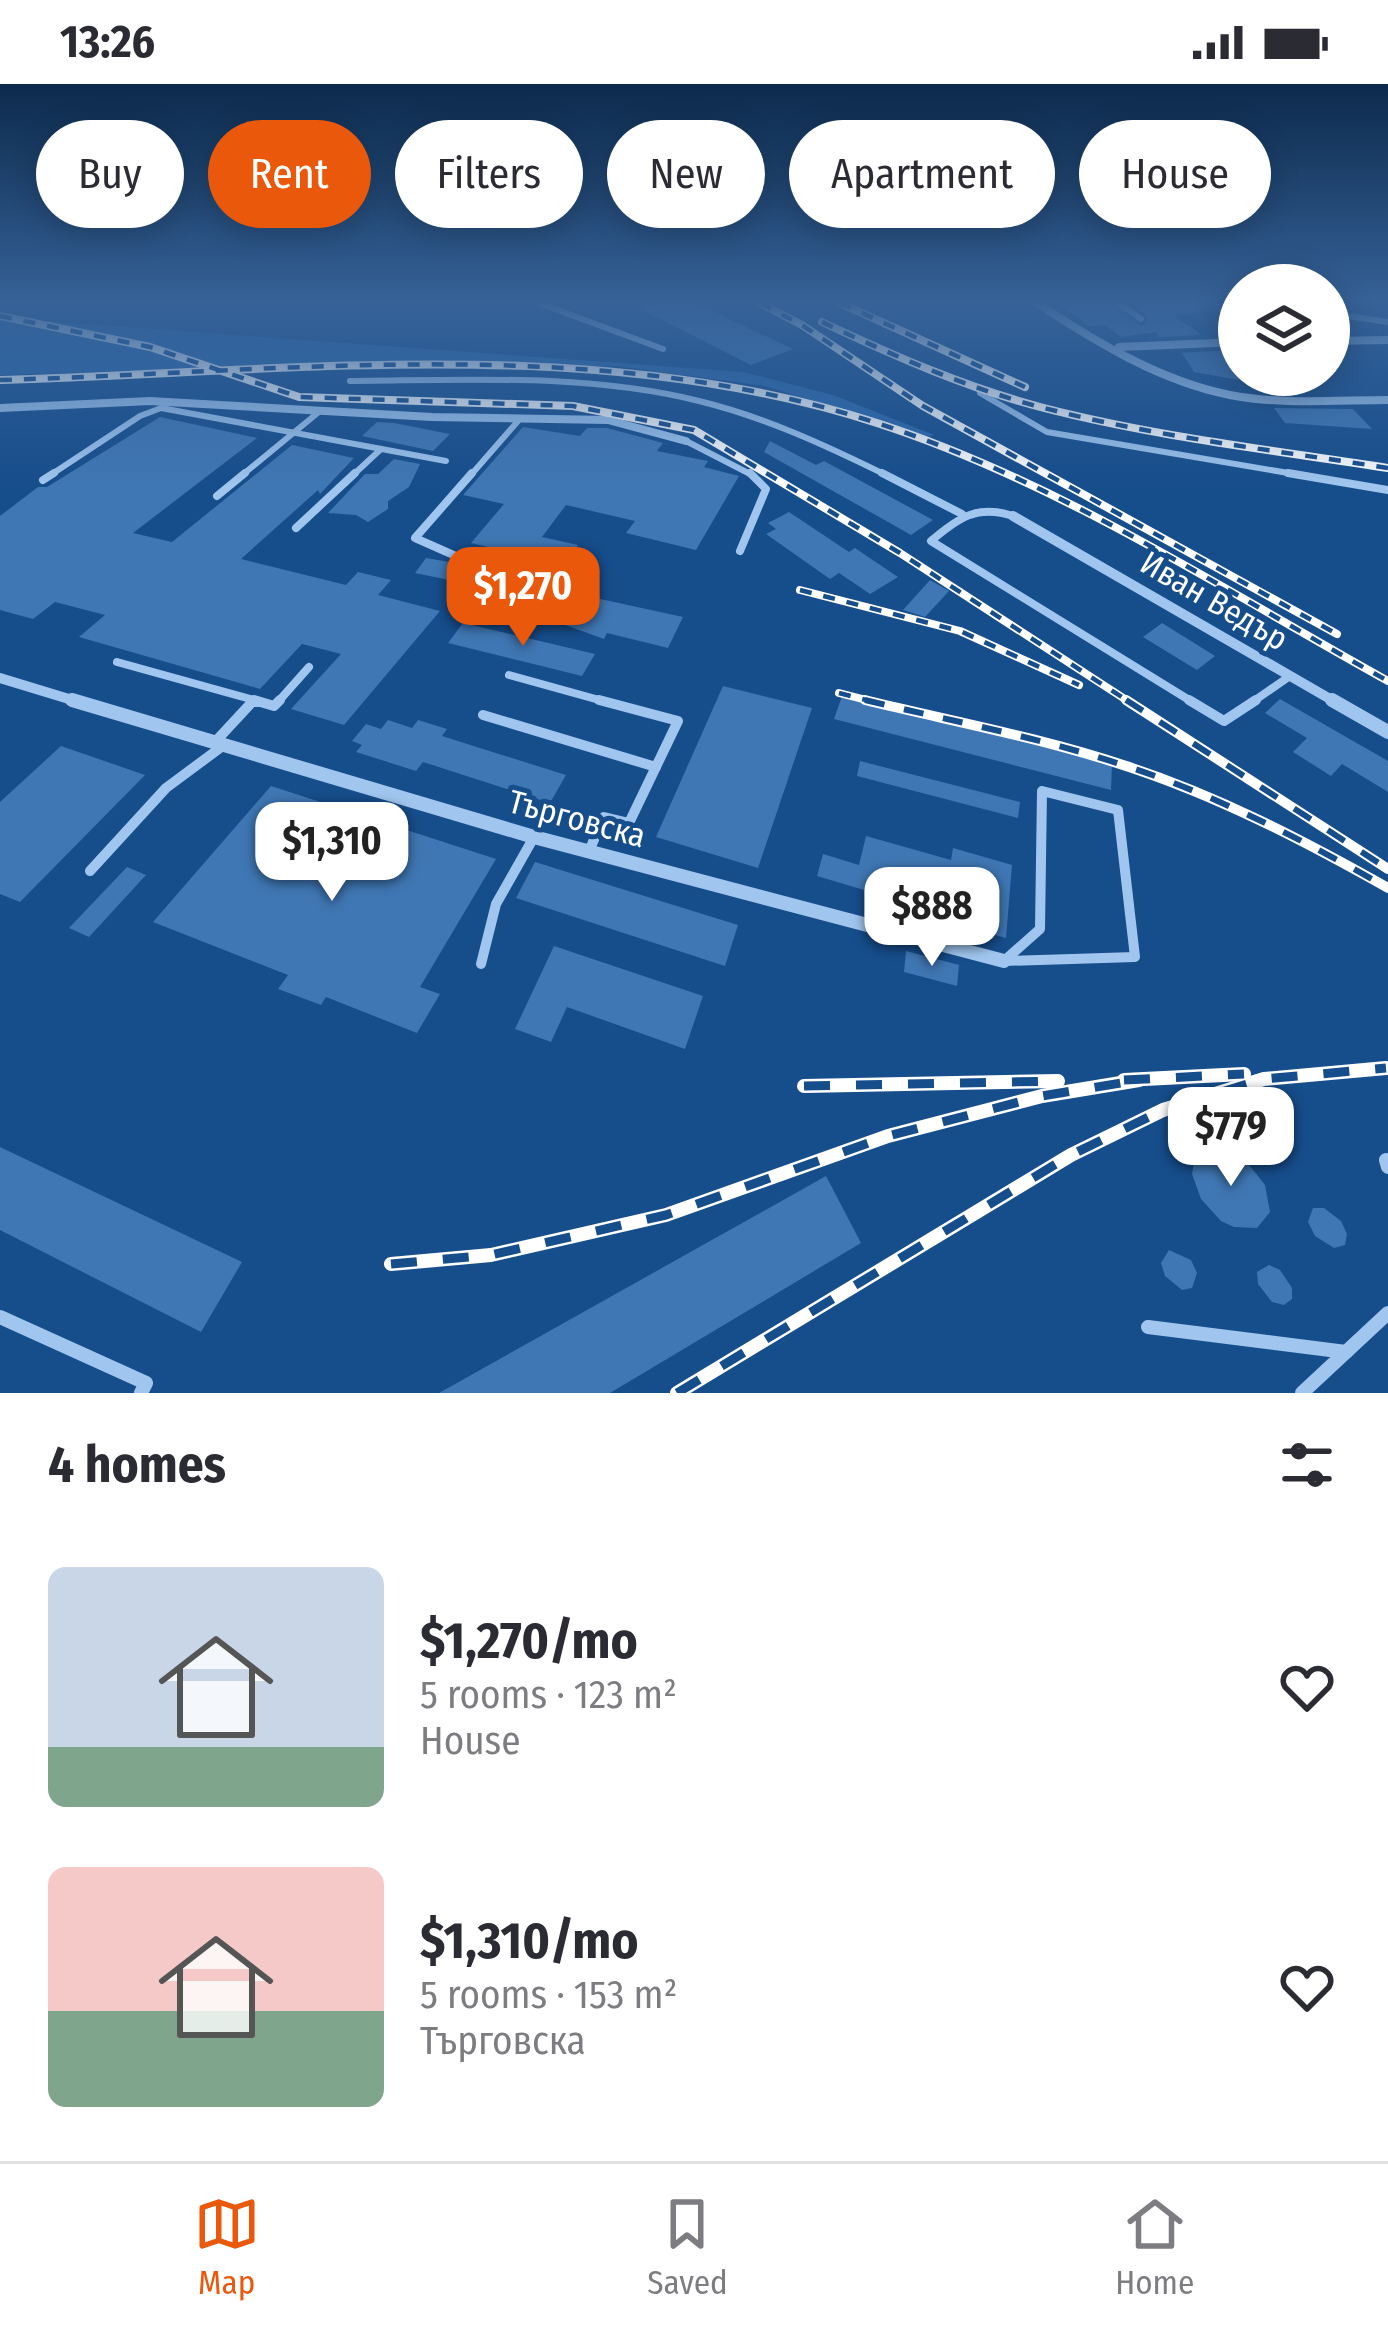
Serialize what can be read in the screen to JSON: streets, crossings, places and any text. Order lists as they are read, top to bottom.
{
  "streets": {
    "street": ["Иван Ведър", "Търговска"]
  },
  "page": {
    "status": "13:26",
    "chip": [
      "Buy",
      "Rent",
      "Filters",
      "New",
      "Apartment",
      "House"
    ],
    "price": [
      "$1,270",
      "$1,310",
      "$888",
      "$779"
    ],
    "heading": "4 homes",
    "list": [
      {
        "name": "$1,270/mo",
        "note": "5 rooms · 123 m² · House"
      },
      {
        "name": "$1,310/mo",
        "note": "5 rooms · 153 m² · Търговска"
      }
    ],
    "tabs": ["Map", "Saved", "Home"]
  }
}
